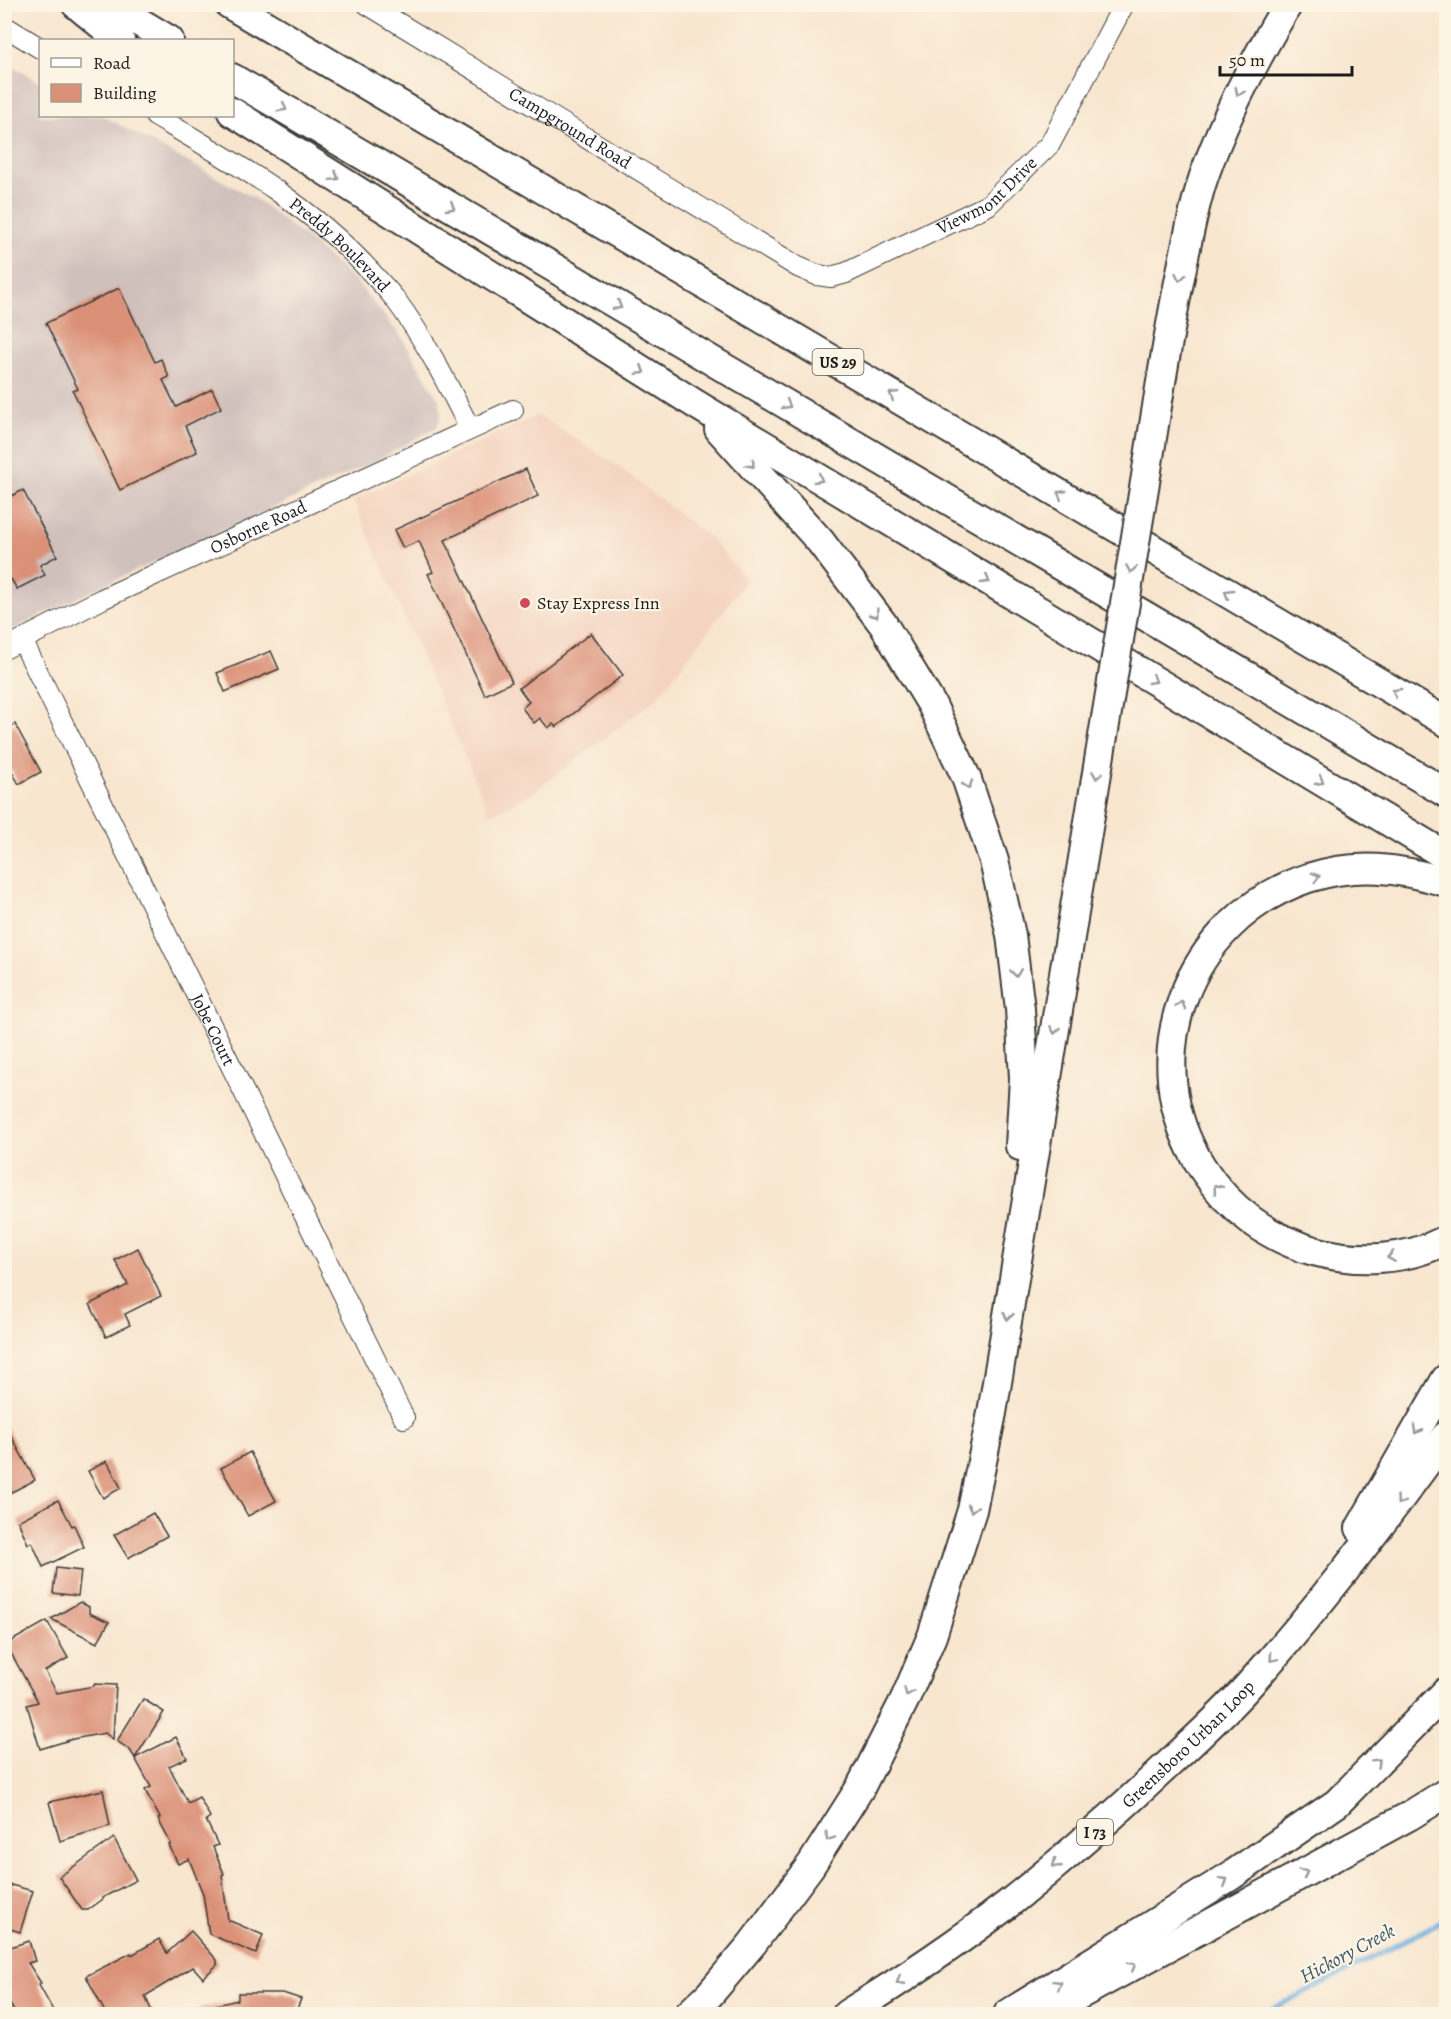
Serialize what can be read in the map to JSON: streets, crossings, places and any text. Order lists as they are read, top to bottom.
{
  "streets": {
    "highway": ["US 29", "Greensboro Urban Loop", "I 73"],
    "street": [
      "Campground Road",
      "Viewmont Drive",
      "Preddy Boulevard",
      "Osborne Road",
      "Jobe Court"
    ]
  },
  "crossings": [
    ["Campground Road", "Viewmont Drive"],
    ["Preddy Boulevard", "Osborne Road"],
    ["Osborne Road", "Jobe Court"],
    ["Greensboro Urban Loop", "I 73"]
  ],
  "water": ["Hickory Creek"],
  "places": ["Stay Express Inn"],
  "legend": ["Road", "Building"],
  "scale_bar": "50 m"
}
